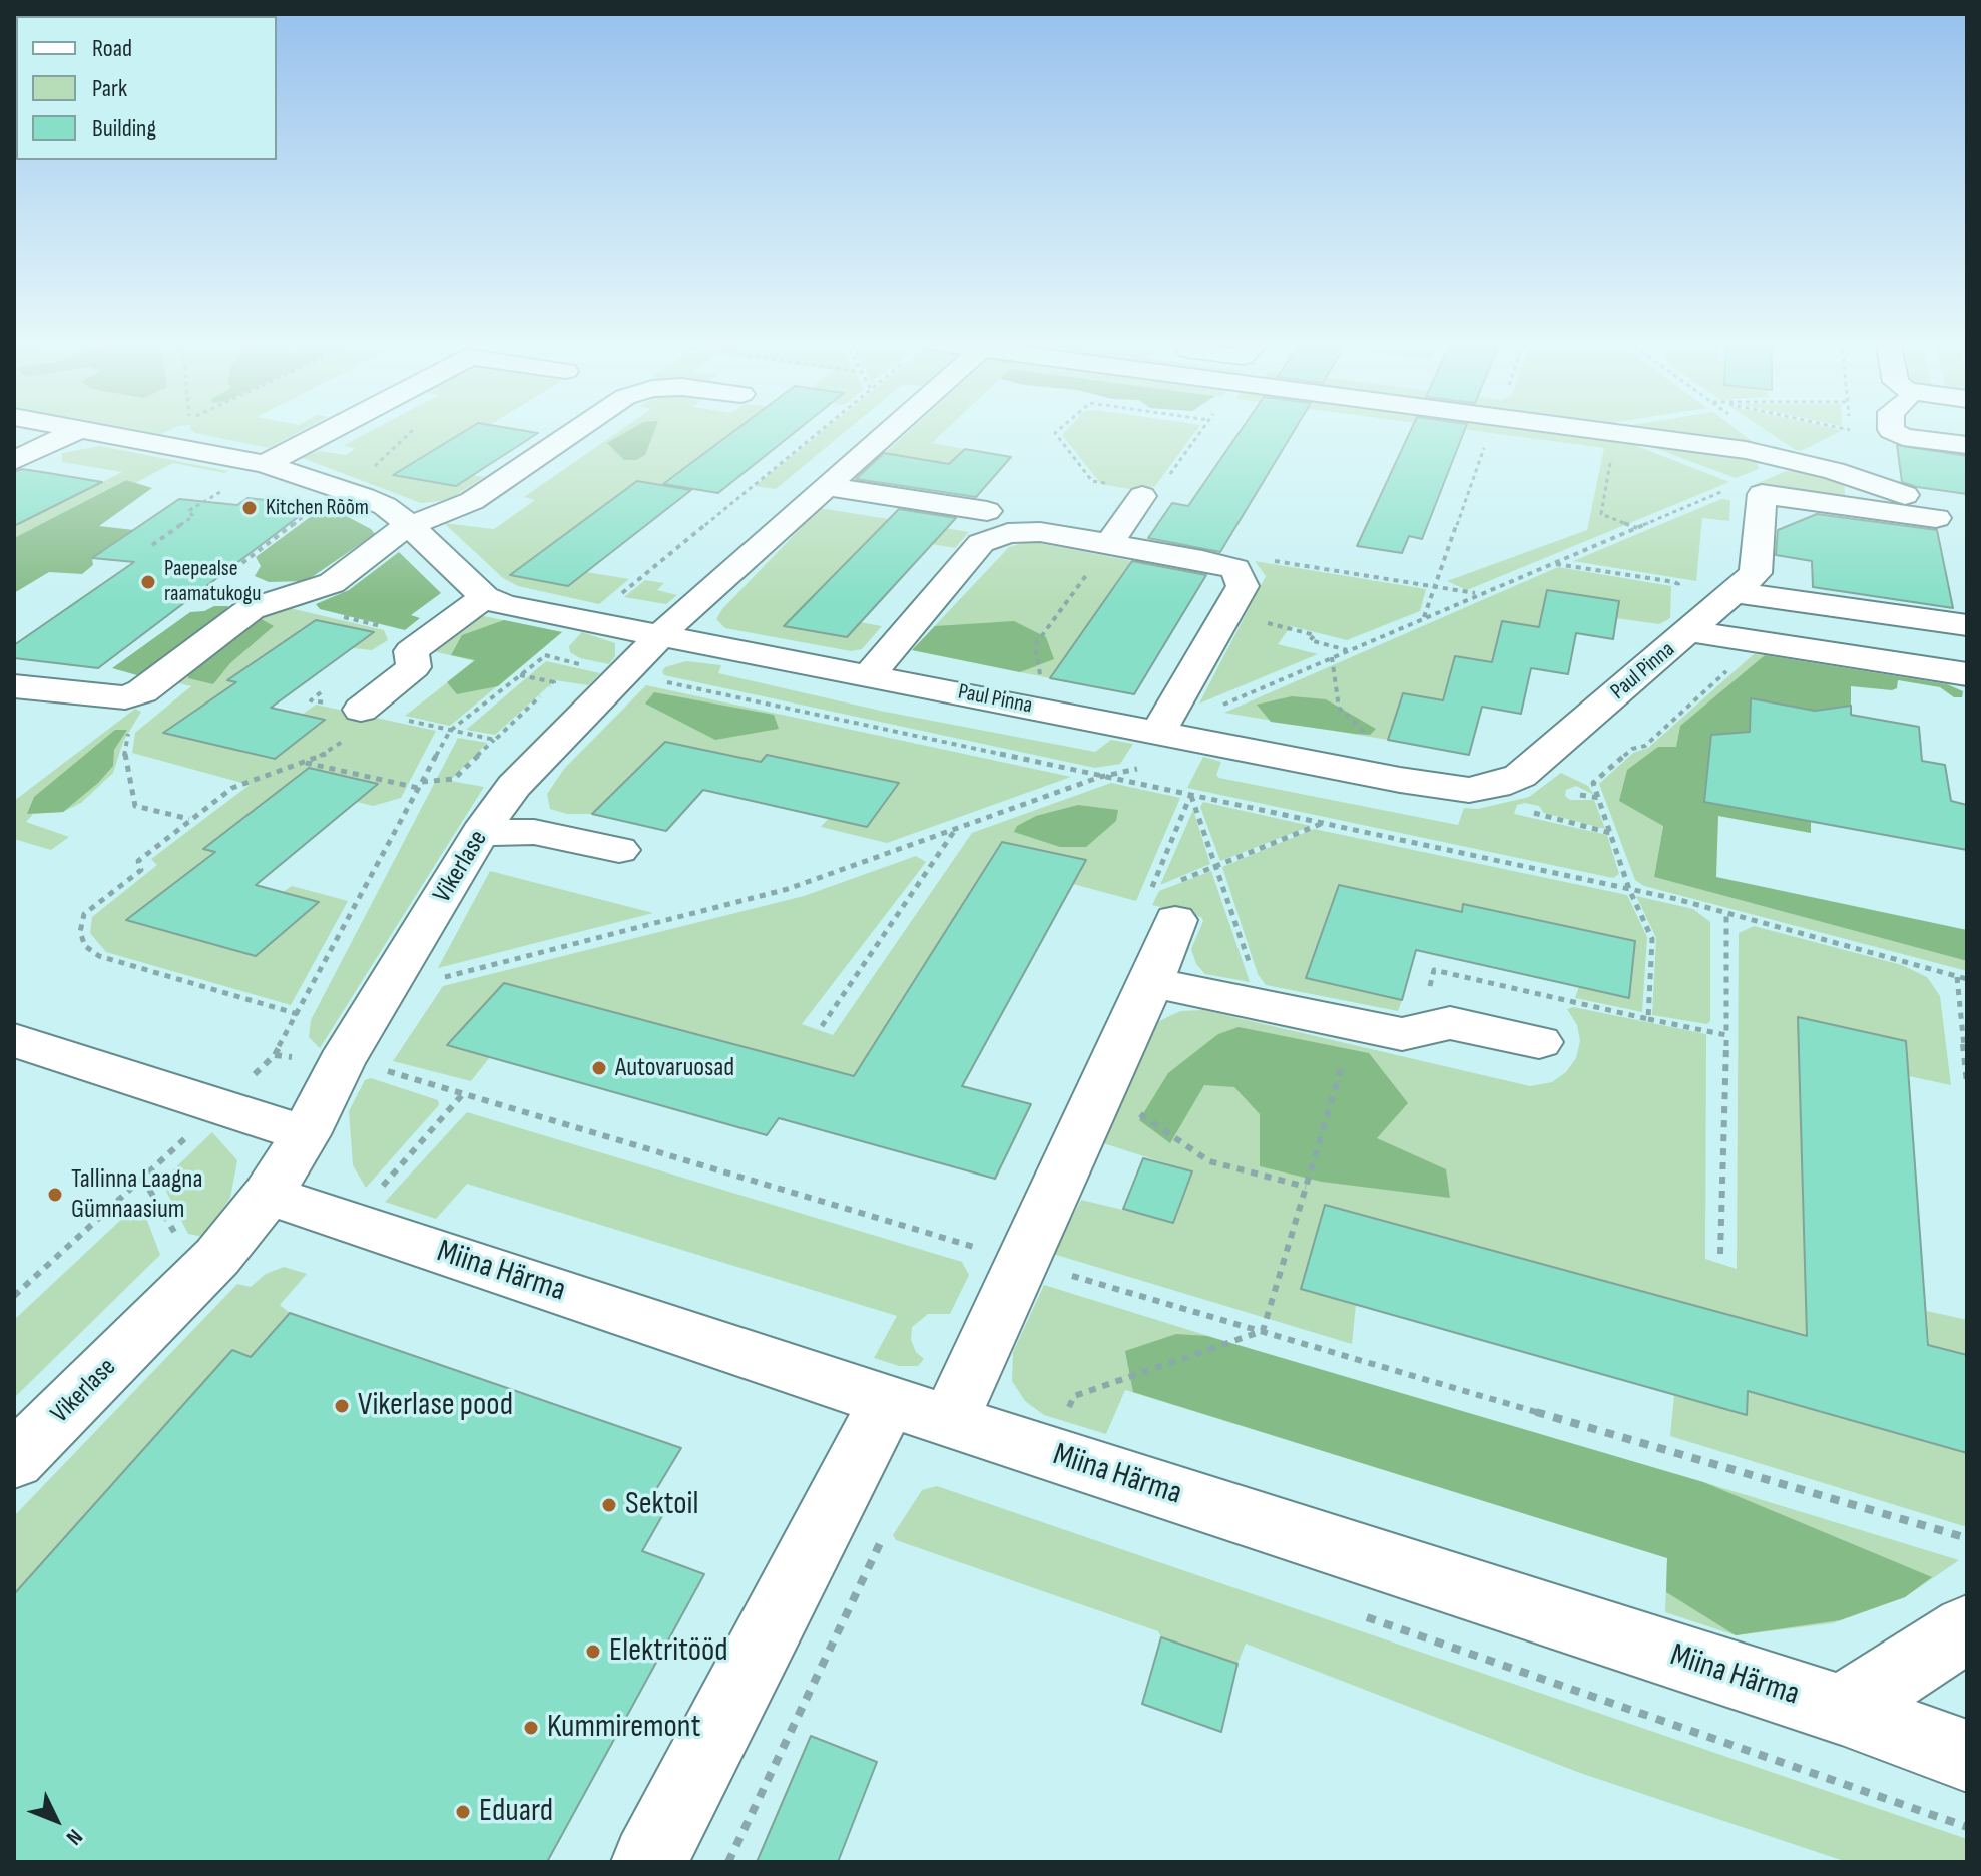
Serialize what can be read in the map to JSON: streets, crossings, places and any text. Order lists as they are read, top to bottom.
{
  "streets": {
    "street": ["Paul Pinna", "Vikerlase", "Miina Härma"]
  },
  "crossings": [
    ["Paul Pinna", "Vikerlase"],
    ["Vikerlase", "Miina Härma"]
  ],
  "places": [
    "Kitchen Rõõm",
    "Paepealse raamatukogu",
    "Autovaruosad",
    "Tallinna Laagna Gümnaasium",
    "Vikerlase pood",
    "Sektoil",
    "Elektritööd",
    "Kummiremont",
    "Eduard"
  ],
  "legend": ["Road", "Park", "Building"],
  "north": "bottom right"
}
